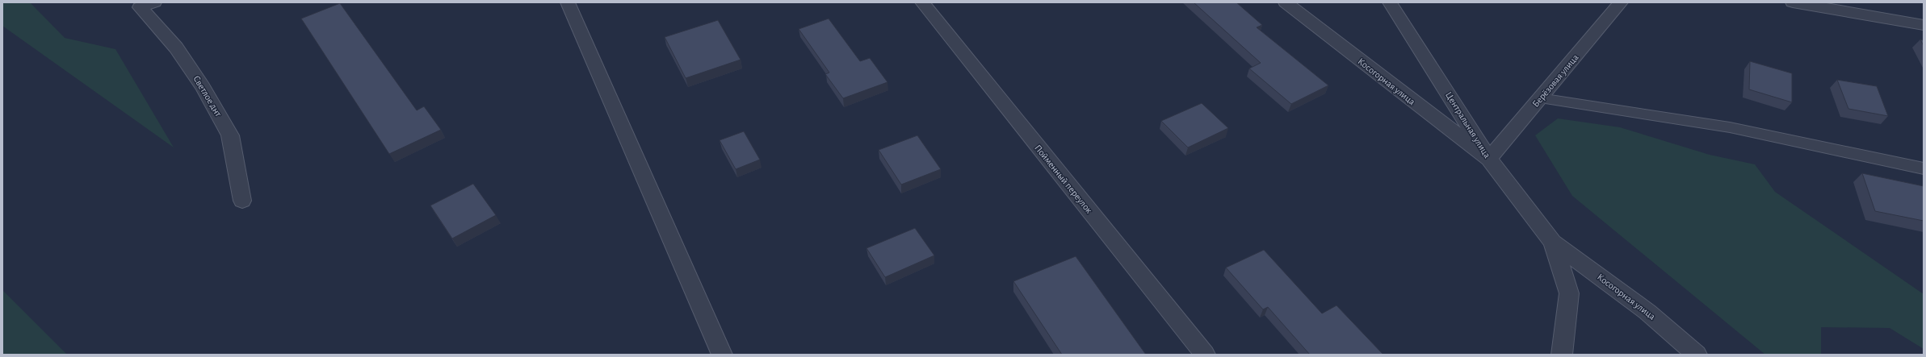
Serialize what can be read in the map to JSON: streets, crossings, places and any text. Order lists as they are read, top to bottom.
{
  "streets": {
    "street": [
      "Берёзовая улица",
      "Косогорная улица",
      "Светлое днт",
      "Центральная улица",
      "Пойменный переулок"
    ]
  },
  "crossings": [
    ["Берёзовая улица", "Косогорная улица"],
    ["Берёзовая улица", "Центральная улица"],
    ["Косогорная улица", "Центральная улица"]
  ]
}
